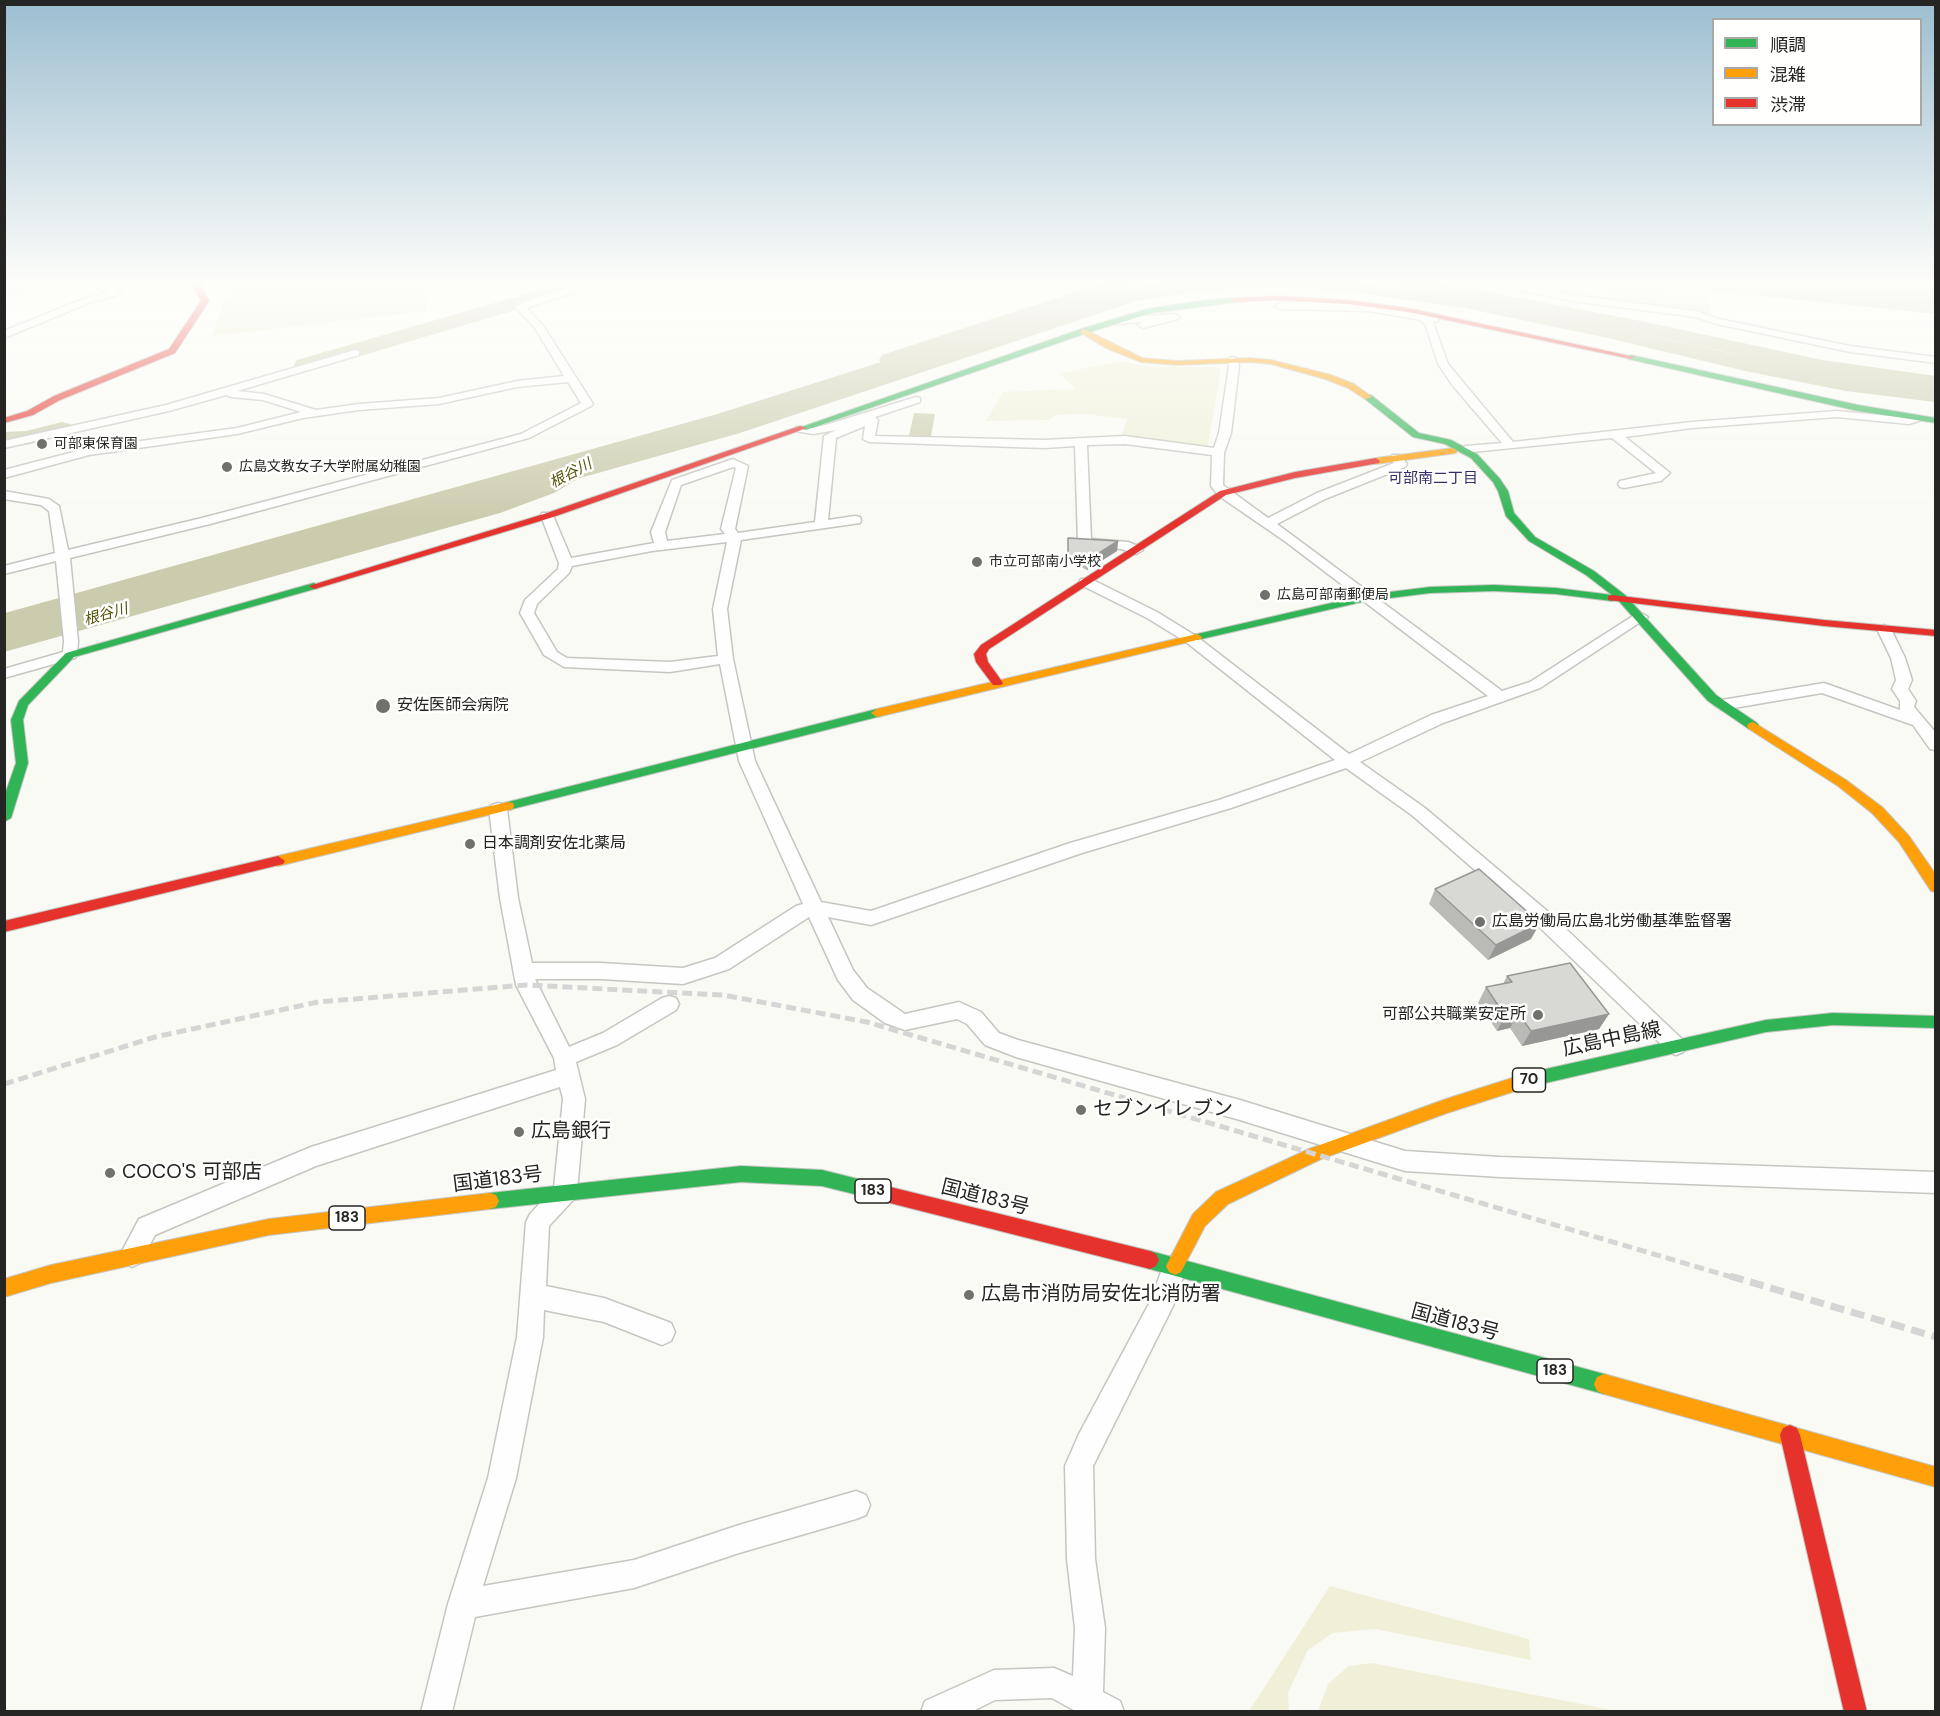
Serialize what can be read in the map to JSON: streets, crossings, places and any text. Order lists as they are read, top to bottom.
{
  "streets": {
    "main road": [
      "広島中島線",
      "70",
      "国道183号",
      "183"
    ]
  },
  "crossings": [
    ["広島中島線", "国道183号"]
  ],
  "districts": ["可部南二丁目"],
  "water": ["根谷川"],
  "places": [
    "可部東保育園",
    "広島文教女子大学附属幼稚園",
    "市立可部南小学校",
    "広島可部南郵便局",
    "安佐医師会病院",
    "日本調剤安佐北薬局",
    "広島労働局広島北労働基準監督署",
    "可部公共職業安定所",
    "セブンイレブン",
    "広島銀行",
    "COCO'S 可部店",
    "広島市消防局安佐北消防署"
  ],
  "legend": ["順調", "混雑", "渋滞"]
}
